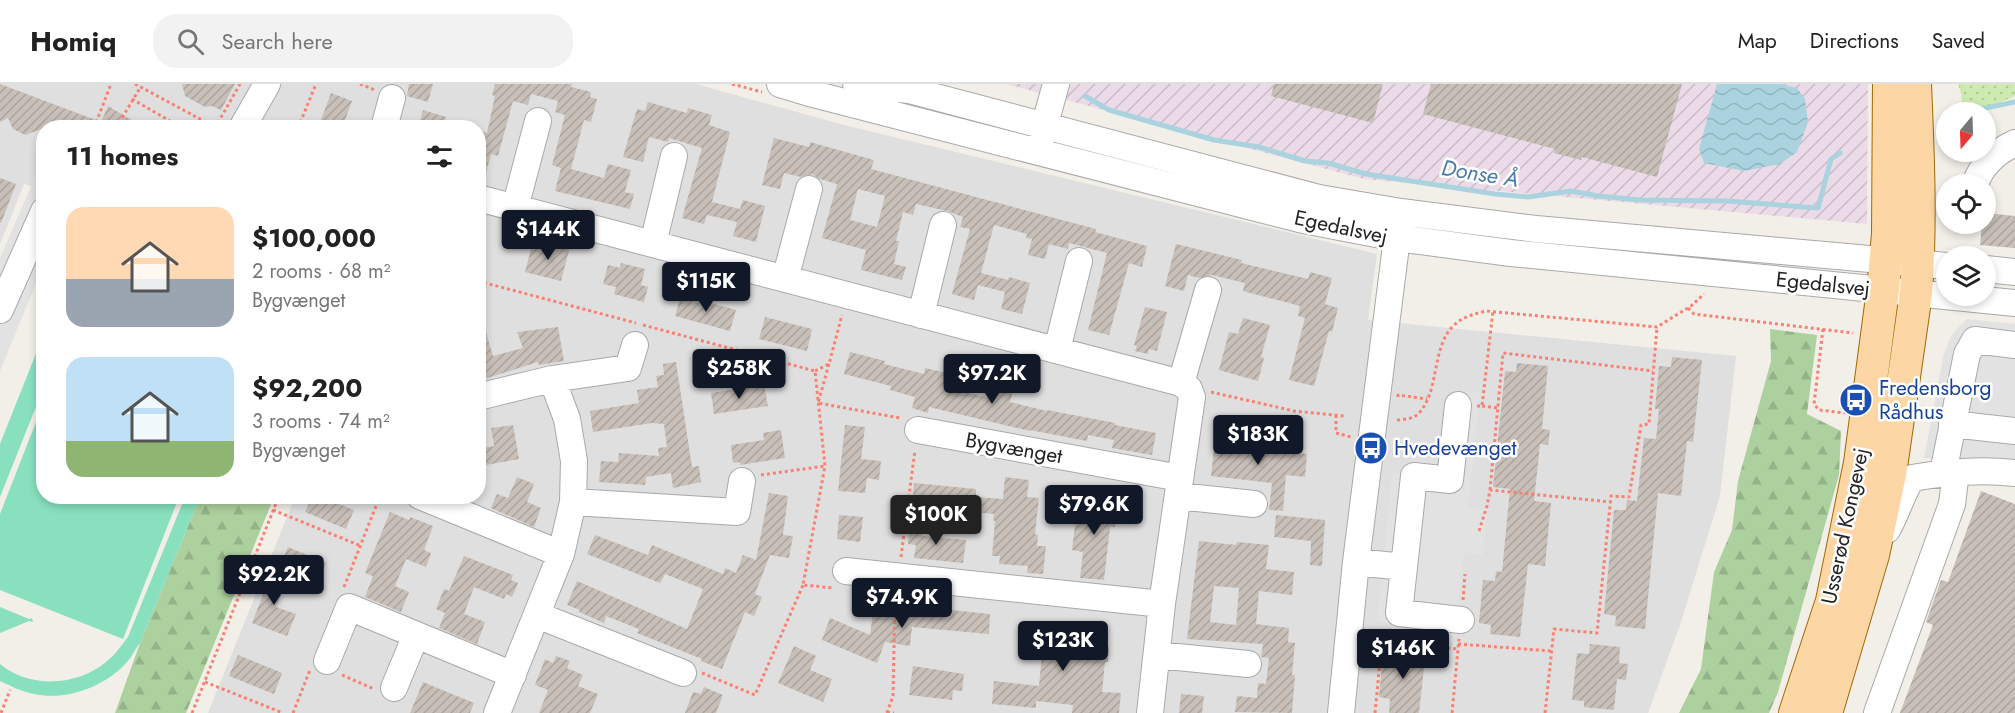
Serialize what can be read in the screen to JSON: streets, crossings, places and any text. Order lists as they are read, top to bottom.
{
  "streets": {
    "main road": ["Usserød Kongevej"],
    "street": ["Egedalsvej", "Bygvænget"]
  },
  "crossings": [
    ["Egedalsvej", "Usserød Kongevej"]
  ],
  "water": ["Donse Å"],
  "places": {
    "bus stop": ["Fredensborg Rådhus", "Hvedevænget"]
  },
  "north": "bottom",
  "page": {
    "header": "Homiq",
    "search": "Search here",
    "nav": ["Map", "Directions", "Saved"],
    "heading": "11 homes",
    "list": [
      {
        "name": "$100,000",
        "note": "2 rooms · 68 m² · Bygvænget"
      },
      {
        "name": "$92,200",
        "note": "3 rooms · 74 m² · Bygvænget"
      }
    ],
    "price": [
      "$144K",
      "$115K",
      "$258K",
      "$97.2K",
      "$183K",
      "$79.6K",
      "$100K",
      "$92.2K",
      "$74.9K",
      "$123K",
      "$146K"
    ]
  }
}
